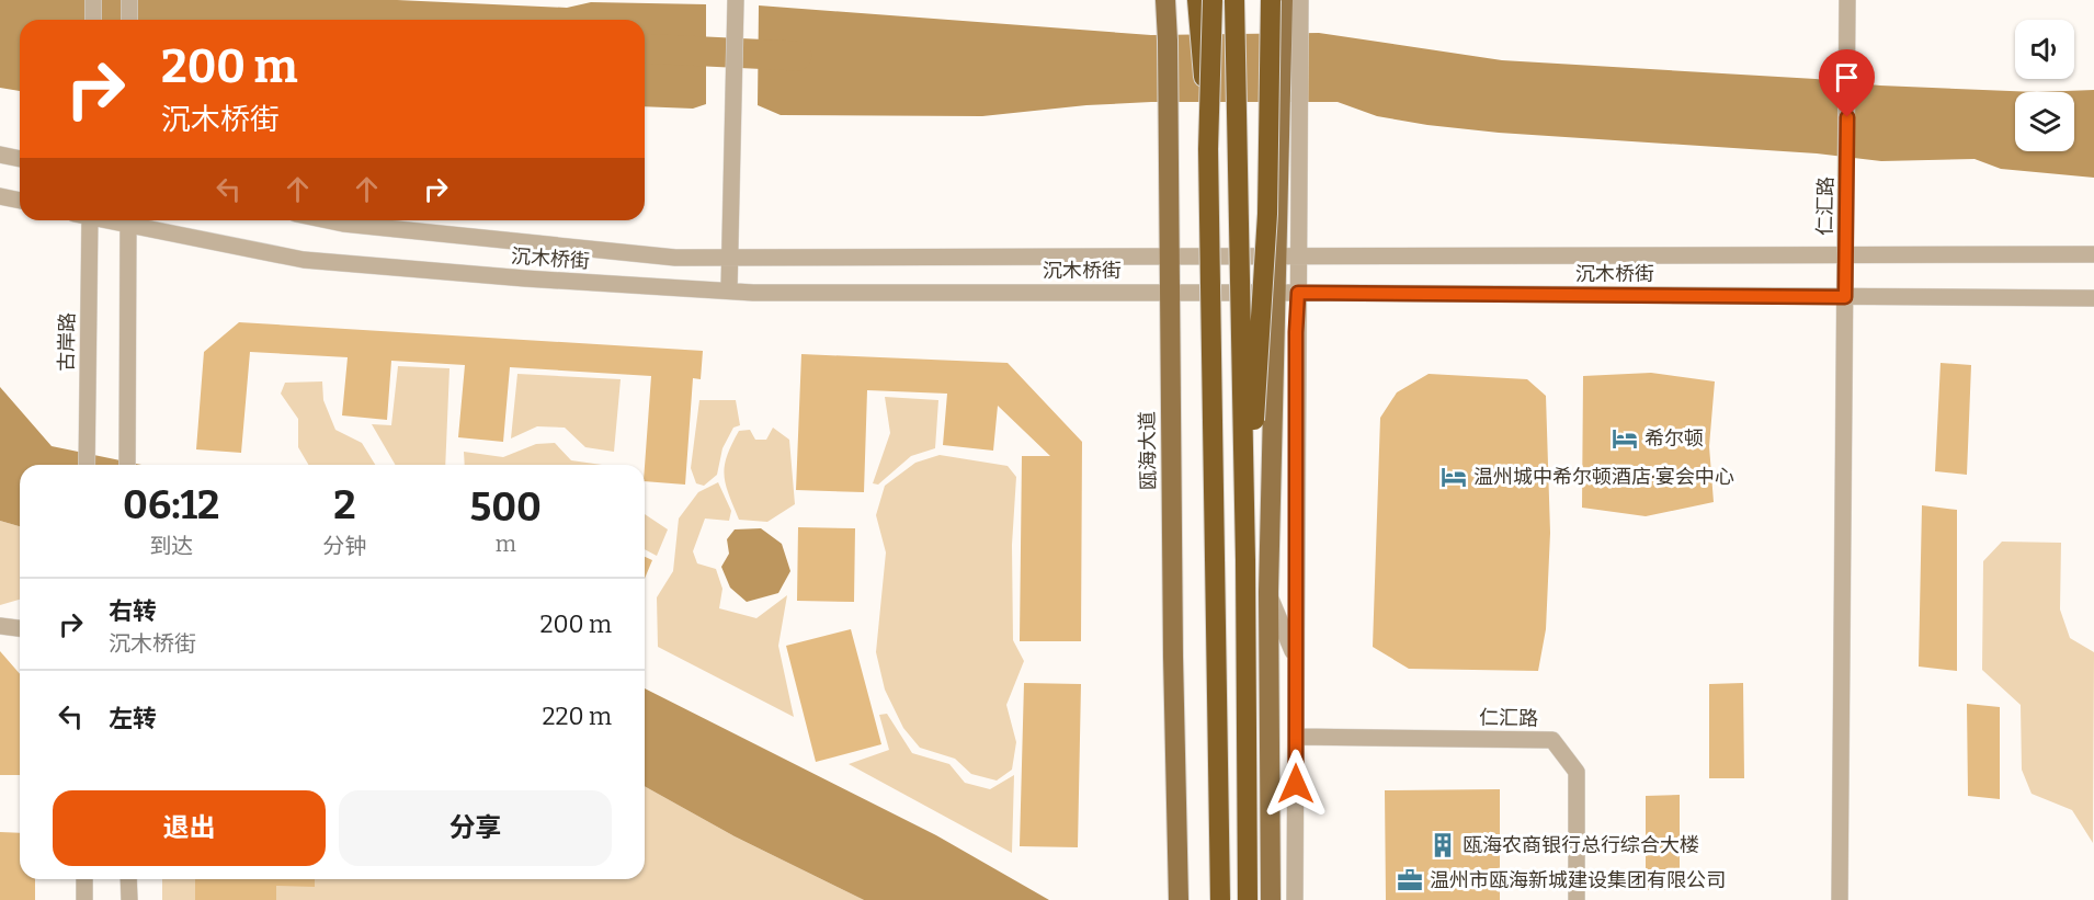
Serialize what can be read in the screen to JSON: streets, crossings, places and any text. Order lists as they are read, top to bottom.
{
  "streets": {
    "main road": ["瓯海大道"],
    "street": ["仁汇路", "沉木桥街", "古岸路"]
  },
  "crossings": [
    ["仁汇路", "沉木桥街"],
    ["沉木桥街", "瓯海大道"]
  ],
  "places": {
    "hotel": ["希尔顿", "温州城中希尔顿酒店·宴会中心"],
    "building": ["瓯海农商银行总行综合大楼"],
    "office": ["温州市瓯海新城建设集团有限公司"]
  },
  "page": {
    "turn": ["200 m", "沉木桥街"],
    "eta": [
      "06:12",
      "到达",
      "2",
      "分钟",
      "500",
      "m"
    ],
    "list": [
      {
        "name": "右转",
        "note": "沉木桥街",
        "value": "200 m"
      },
      {
        "name": "左转",
        "value": "220 m"
      }
    ],
    "buttons": ["退出", "分享"]
  }
}
